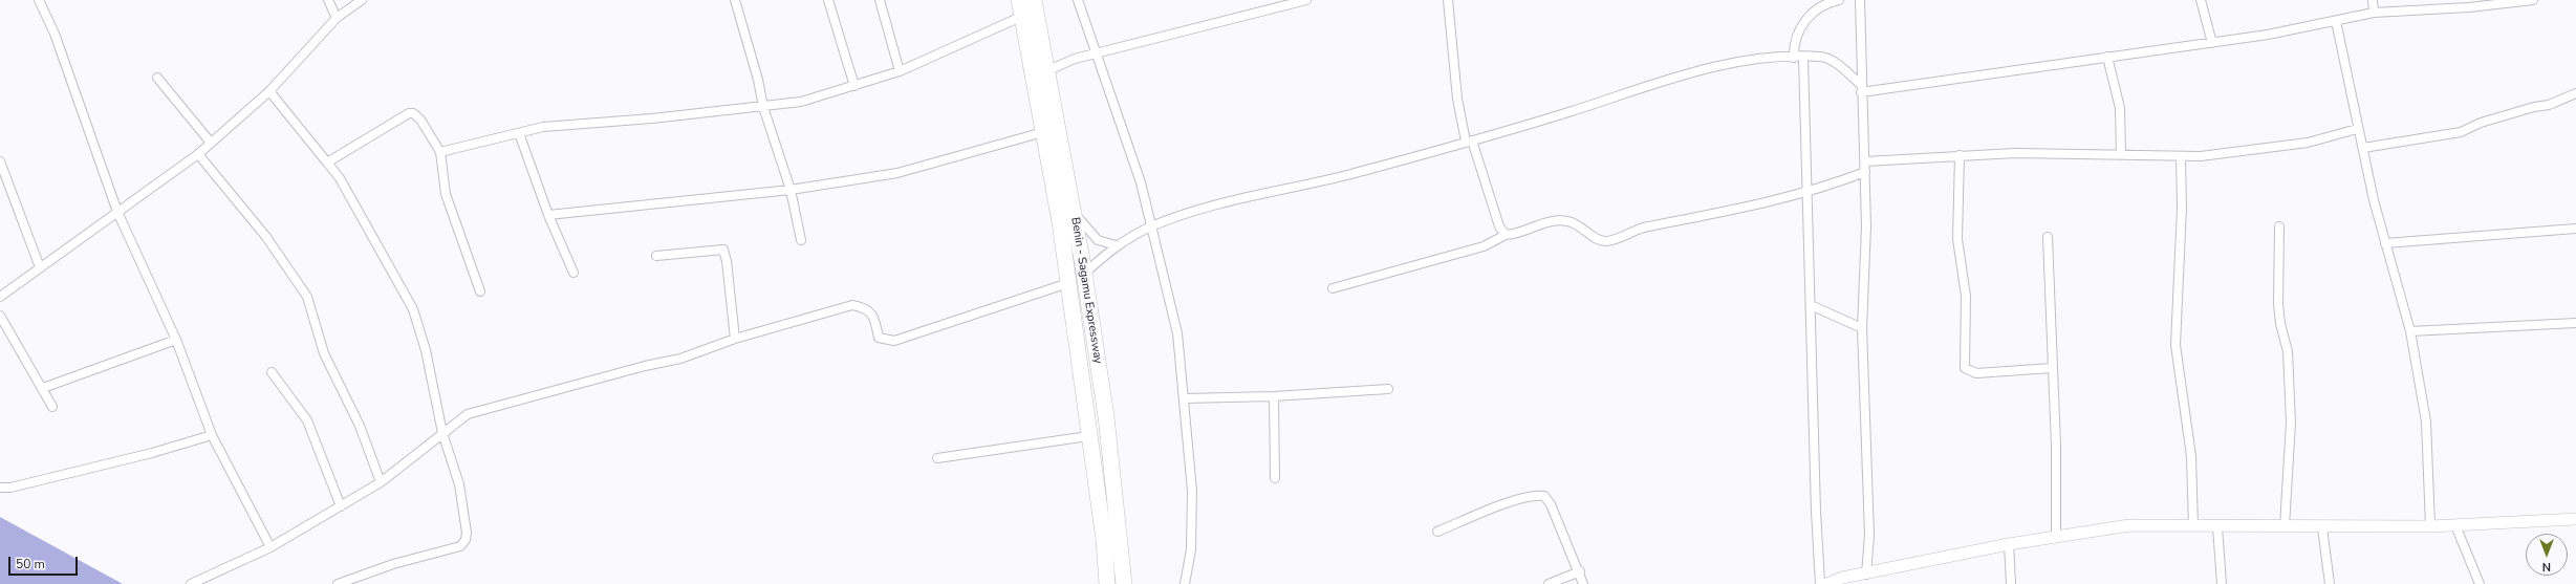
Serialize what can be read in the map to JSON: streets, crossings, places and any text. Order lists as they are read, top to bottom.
{
  "streets": {
    "highway": ["Benin - Sagamu Expressway"]
  },
  "scale_bar": "50 m",
  "north": "bottom"
}
